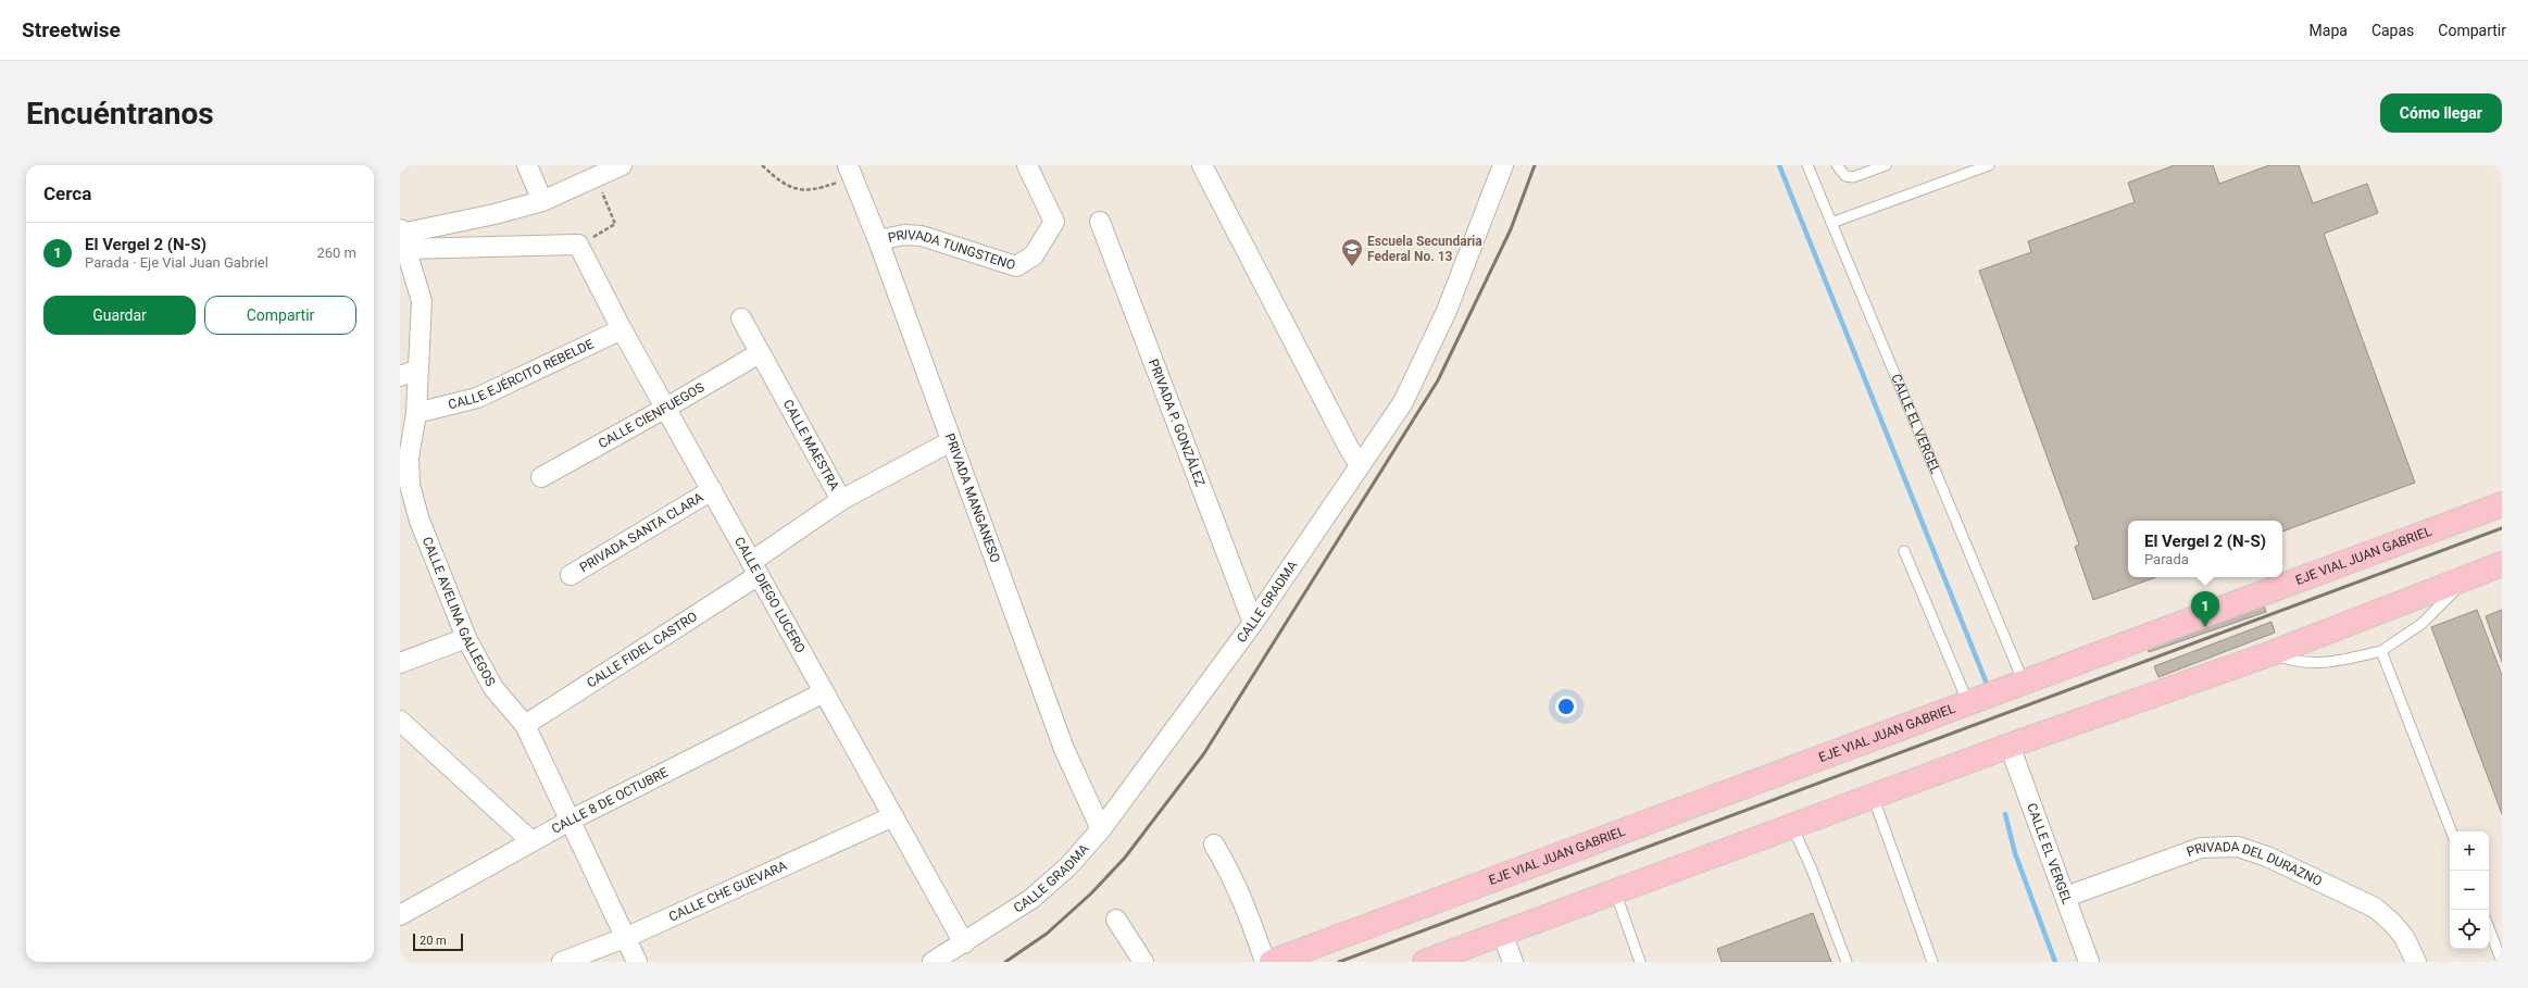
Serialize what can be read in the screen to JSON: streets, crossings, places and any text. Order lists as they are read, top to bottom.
{
  "streets": {
    "main road": ["EJE VIAL JUAN GABRIEL"],
    "street": [
      "PRIVADA TUNGSTENO",
      "CALLE EJÉRCITO REBELDE",
      "CALLE CIENFUEGOS",
      "PRIVADA P. GONZÁLEZ",
      "CALLE EL VERGEL",
      "CALLE MAESTRA",
      "PRIVADA MANGANESO",
      "PRIVADA SANTA CLARA",
      "CALLE DIEGO LUCERO",
      "CALLE GRADMA",
      "CALLE AVELINA GALLEGOS",
      "CALLE FIDEL CASTRO",
      "CALLE 8 DE OCTUBRE",
      "PRIVADA DEL DURAZNO",
      "CALLE CHE GUEVARA"
    ]
  },
  "crossings": [
    ["PRIVADA TUNGSTENO", "PRIVADA MANGANESO"],
    ["CALLE EJÉRCITO REBELDE", "CALLE DIEGO LUCERO"],
    ["CALLE EJÉRCITO REBELDE", "CALLE AVELINA GALLEGOS"],
    ["CALLE CIENFUEGOS", "CALLE MAESTRA"],
    ["CALLE CIENFUEGOS", "CALLE DIEGO LUCERO"],
    ["PRIVADA P. GONZÁLEZ", "CALLE GRADMA"],
    ["CALLE EL VERGEL", "EJE VIAL JUAN GABRIEL"],
    ["CALLE EL VERGEL", "PRIVADA DEL DURAZNO"],
    ["CALLE MAESTRA", "CALLE DIEGO LUCERO"],
    ["CALLE MAESTRA", "CALLE FIDEL CASTRO"],
    ["PRIVADA MANGANESO", "CALLE GRADMA"],
    ["PRIVADA SANTA CLARA", "CALLE DIEGO LUCERO"],
    ["CALLE DIEGO LUCERO", "CALLE GRADMA"],
    ["CALLE DIEGO LUCERO", "CALLE FIDEL CASTRO"],
    ["CALLE DIEGO LUCERO", "CALLE 8 DE OCTUBRE"],
    ["CALLE DIEGO LUCERO", "CALLE CHE GUEVARA"],
    ["CALLE AVELINA GALLEGOS", "CALLE FIDEL CASTRO"],
    ["CALLE AVELINA GALLEGOS", "CALLE 8 DE OCTUBRE"],
    ["CALLE AVELINA GALLEGOS", "CALLE CHE GUEVARA"]
  ],
  "places": {
    "school or university": ["Escuela Secundaria Federal No. 13"]
  },
  "scale_bar": "20 m",
  "page": {
    "header": "Streetwise",
    "nav": ["Mapa", "Capas", "Compartir"],
    "buttons": [
      "Cómo llegar",
      ["Guardar", "Compartir"]
    ],
    "title": "Encuéntranos",
    "heading": "Cerca",
    "list": [
      {
        "mark": "1",
        "name": "El Vergel 2 (N-S)",
        "note": "Parada · Eje Vial Juan Gabriel",
        "value": "260 m"
      }
    ],
    "popup": ["El Vergel 2 (N-S)", "Parada"],
    "pins": "1",
    "map_buttons": ["+", "−"],
    "scale": "20 m"
  }
}
